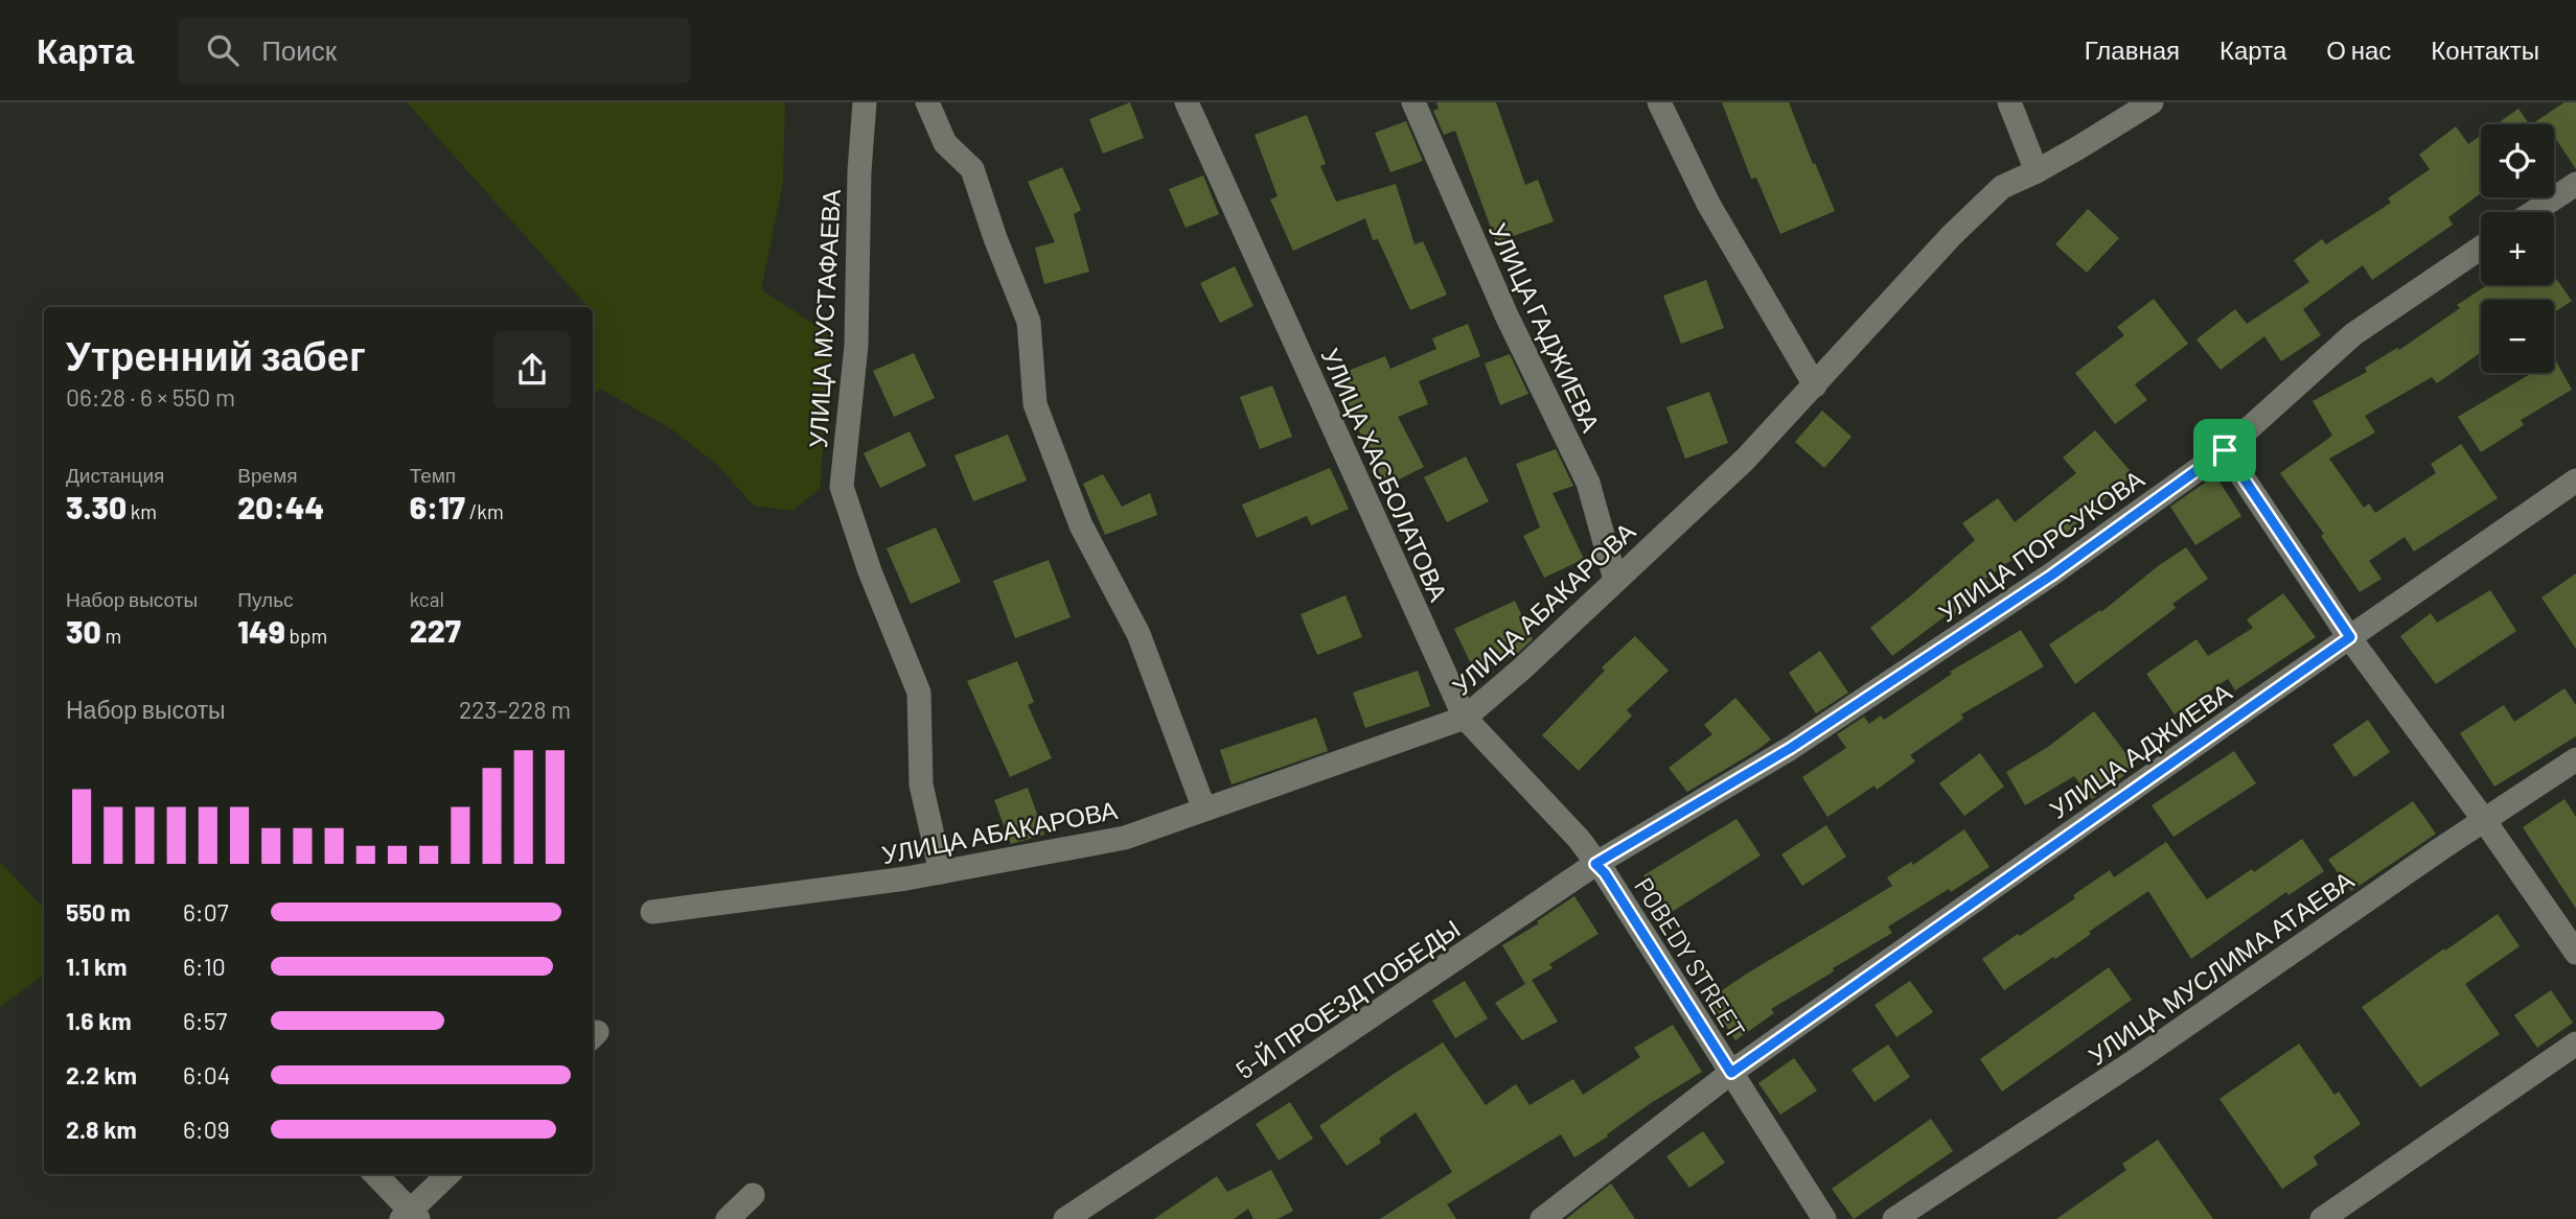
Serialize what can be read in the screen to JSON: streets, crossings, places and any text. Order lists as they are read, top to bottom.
{
  "streets": {
    "street": [
      "УЛИЦА МУСТАФАЕВА",
      "УЛИЦА ГАДЖИЕВА",
      "УЛИЦА ХАСБОЛАТОВА",
      "УЛИЦА ПОРСУКОВА",
      "УЛИЦА АБАКАРОВА",
      "УЛИЦА АДЖИЕВА",
      "POBEDY STREET",
      "УЛИЦА МУСЛИМА АТАЕВА",
      "5-Й ПРОЕЗД ПОБЕДЫ"
    ]
  },
  "crossings": [
    ["УЛИЦА МУСТАФАЕВА", "УЛИЦА АБАКАРОВА"],
    ["УЛИЦА ГАДЖИЕВА", "УЛИЦА АБАКАРОВА"],
    ["УЛИЦА ХАСБОЛАТОВА", "УЛИЦА АБАКАРОВА"],
    ["УЛИЦА ХАСБОЛАТОВА", "POBEDY STREET"],
    ["УЛИЦА ПОРСУКОВА", "POBEDY STREET"],
    ["УЛИЦА ПОРСУКОВА", "5-Й ПРОЕЗД ПОБЕДЫ"],
    ["УЛИЦА АДЖИЕВА", "POBEDY STREET"],
    ["POBEDY STREET", "5-Й ПРОЕЗД ПОБЕДЫ"]
  ],
  "page": {
    "header": "Карта",
    "search": "Поиск",
    "nav": [
      "Главная",
      "Карта",
      "О нас",
      "Контакты"
    ],
    "map_buttons": ["+", "−"],
    "heading": ["Утренний забег", "06:28 · 6 × 550 m"],
    "stats": [
      ["Дистанция", "3.30 km"],
      ["Время", "20:44"],
      ["Темп", "6:17 /km"],
      ["Набор высоты", "30 m"],
      ["Пульс", "149 bpm"],
      ["kcal", "227"]
    ],
    "chart": ["Набор высоты", "223–228 m"],
    "list": [
      {
        "name": "550 m",
        "note": "6:07"
      },
      {
        "name": "1.1 km",
        "note": "6:10"
      },
      {
        "name": "1.6 km",
        "note": "6:57"
      },
      {
        "name": "2.2 km",
        "note": "6:04"
      },
      {
        "name": "2.8 km",
        "note": "6:09"
      }
    ]
  }
}
